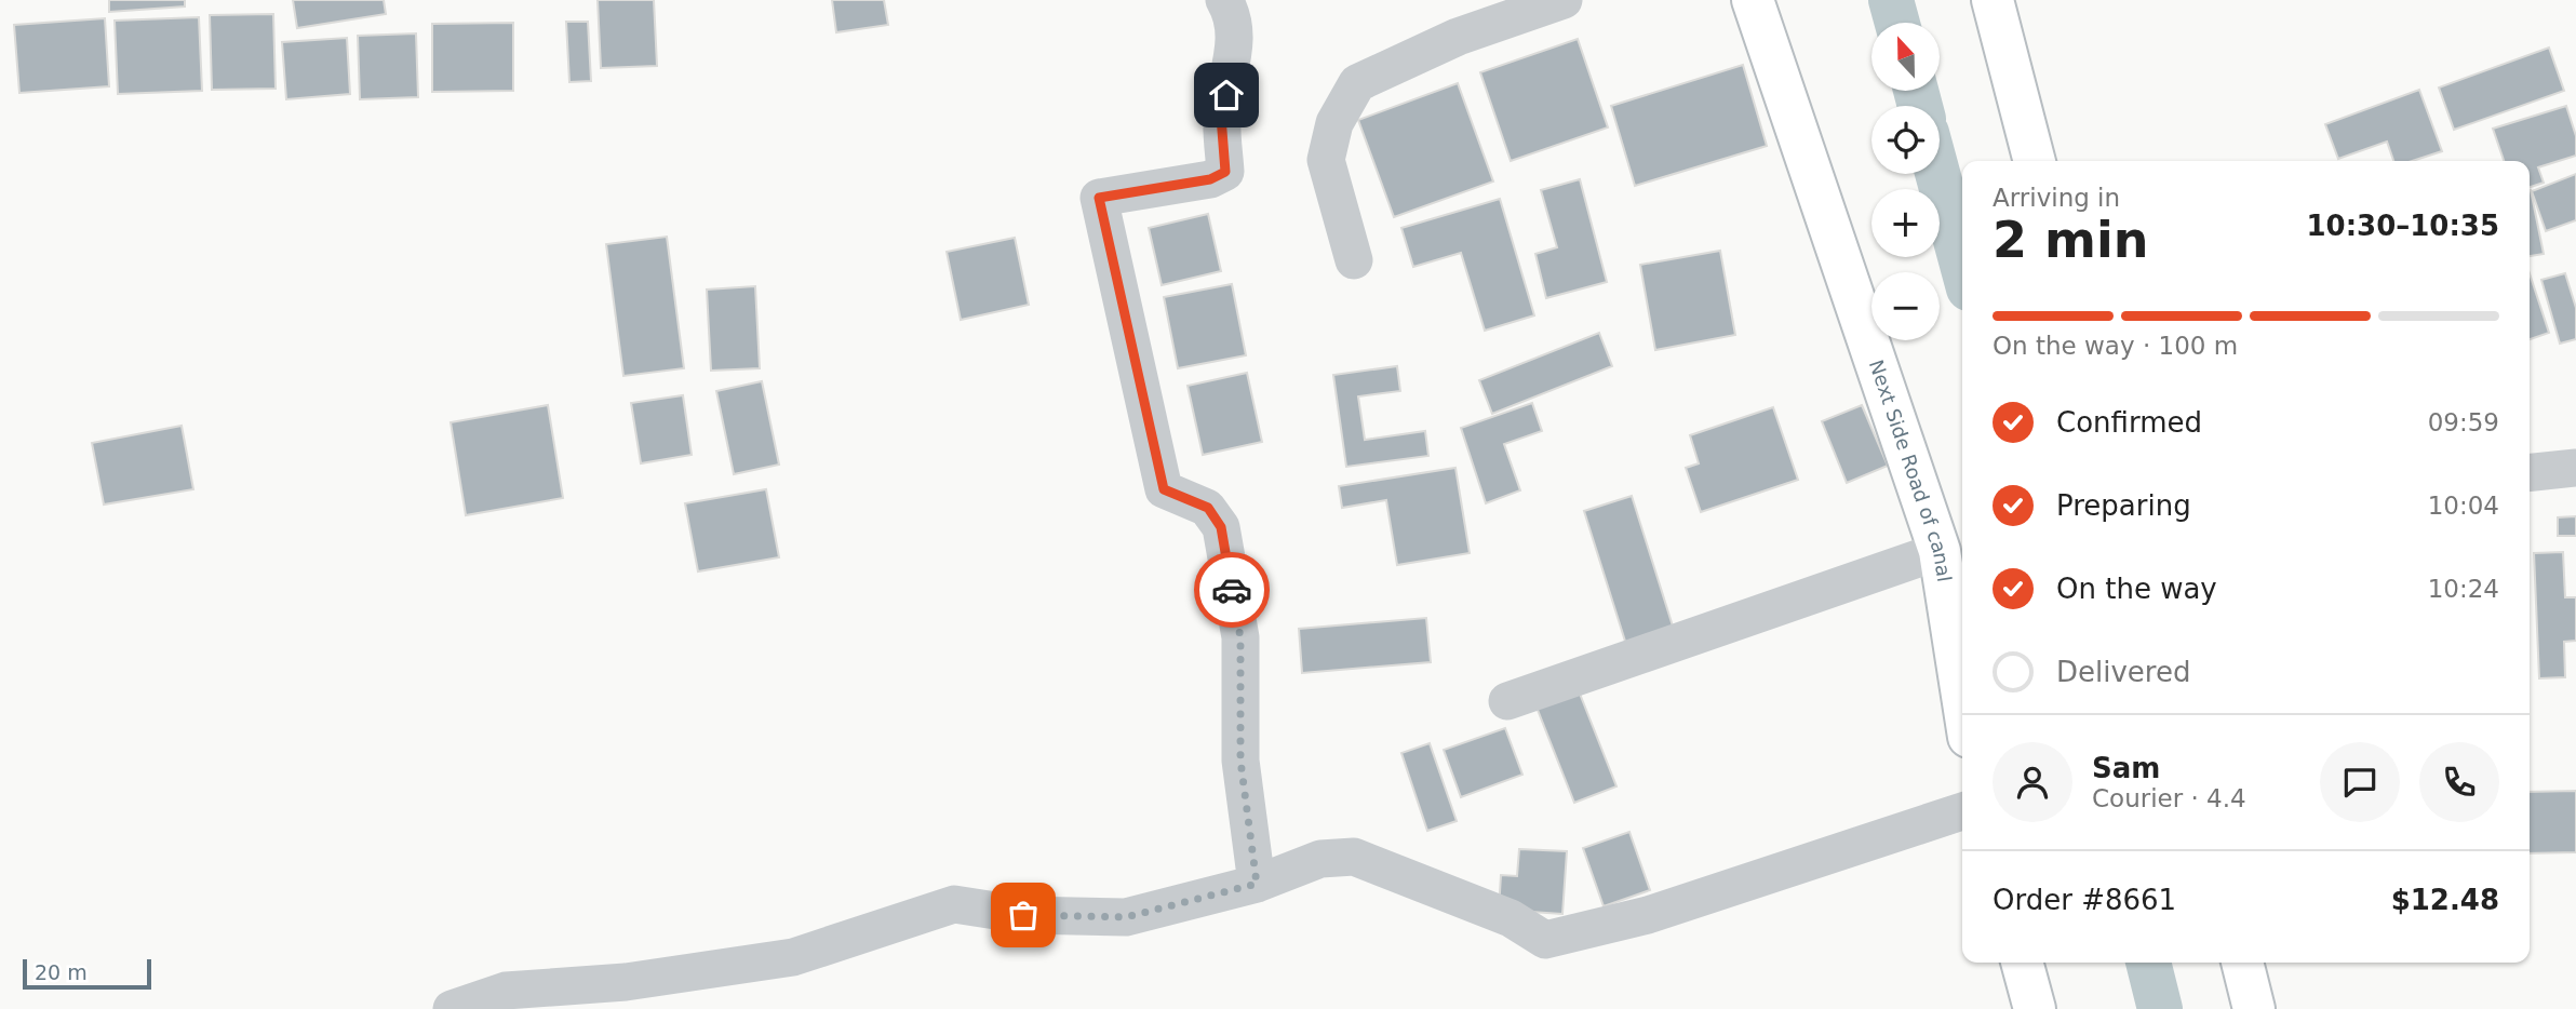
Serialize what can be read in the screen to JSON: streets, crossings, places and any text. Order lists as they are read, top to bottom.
{
  "streets": {
    "street": ["Next Side Road of canal"]
  },
  "scale_bar": "20 m",
  "north": "top",
  "page": {
    "map_buttons": ["+", "−"],
    "heading": ["2 min", "Arriving in", "10:30–10:35"],
    "panel": [
      "Sam",
      "Courier · 4.4",
      "Order #8661",
      "$12.48"
    ],
    "bar": "On the way · 100 m",
    "list": [
      ["Confirmed", "09:59"],
      ["Preparing", "10:04"],
      ["On the way", "10:24"],
      "Delivered"
    ],
    "scale": "20 m"
  }
}
